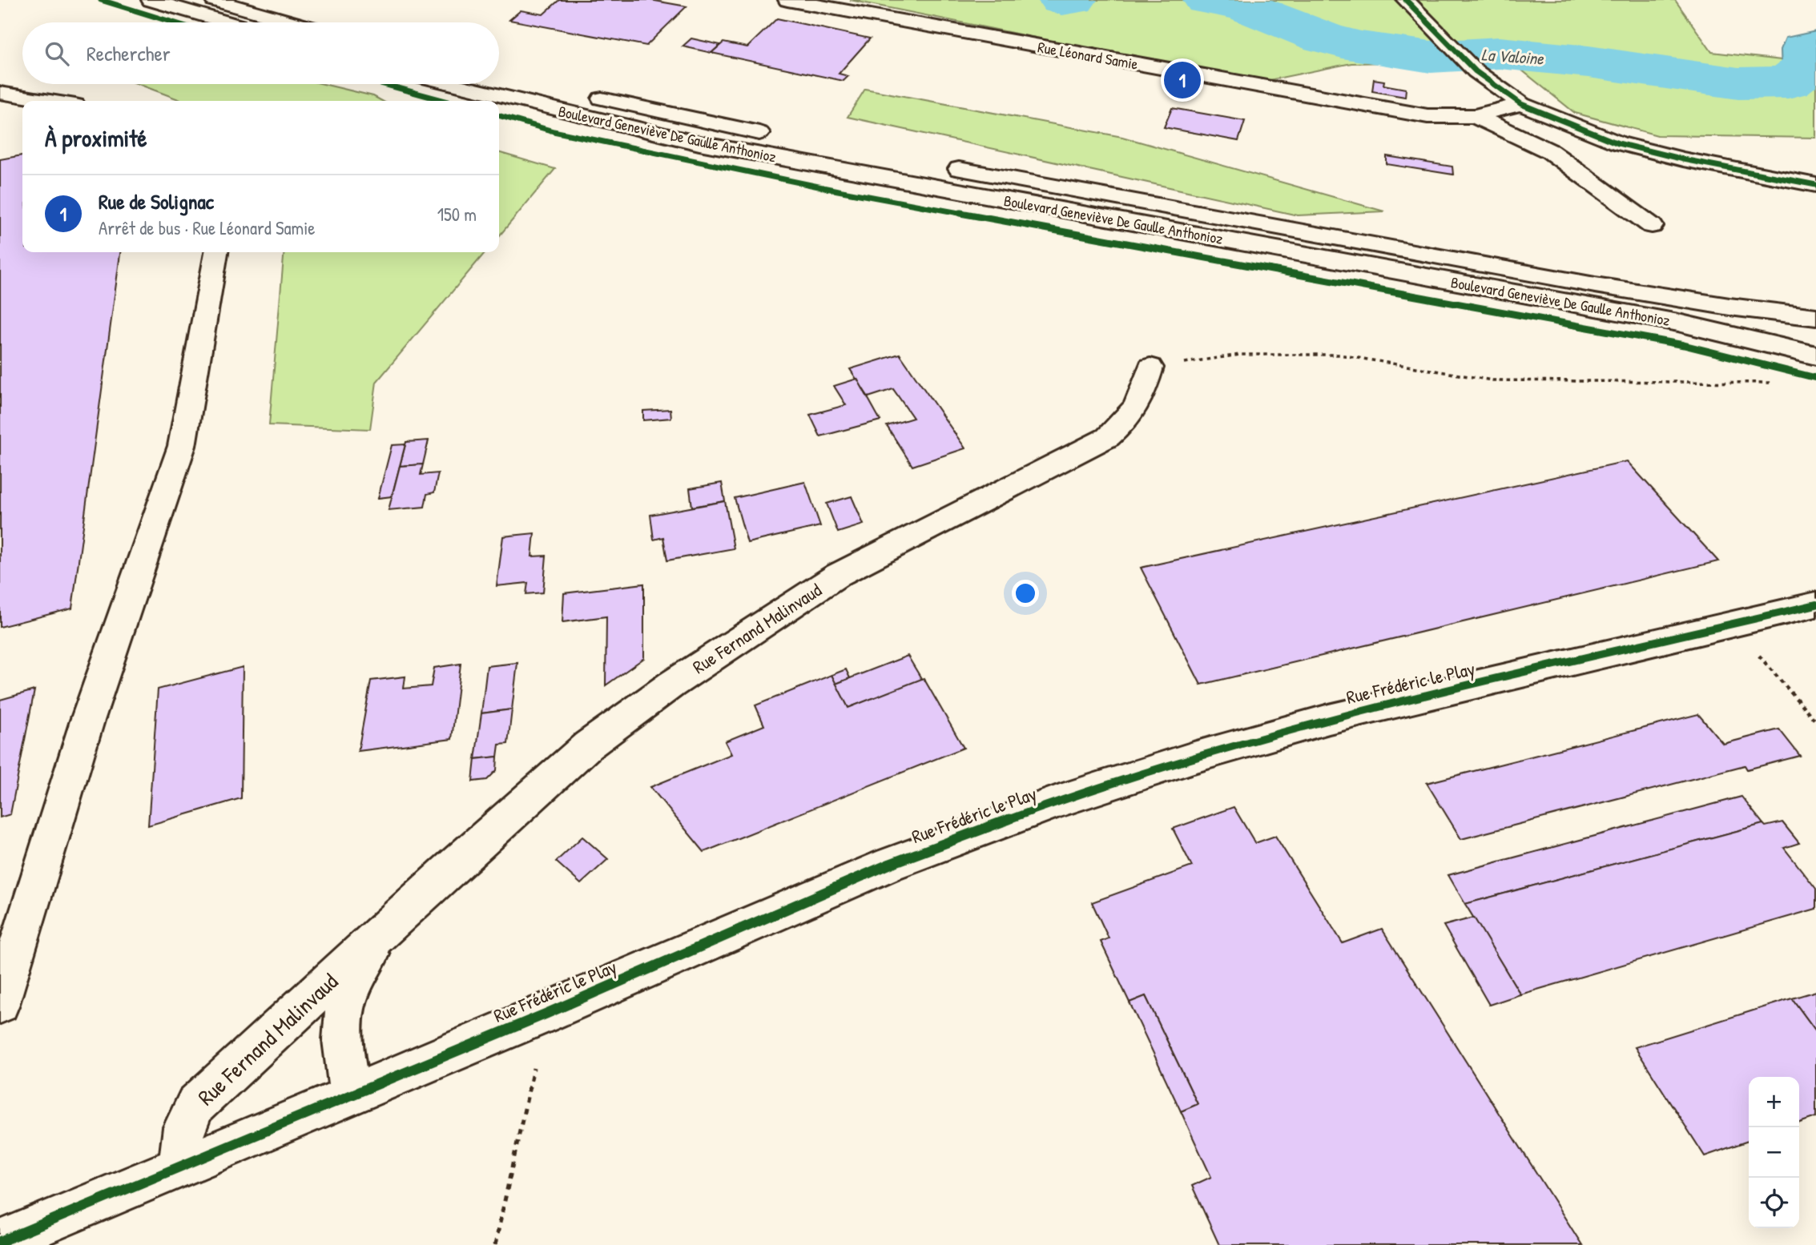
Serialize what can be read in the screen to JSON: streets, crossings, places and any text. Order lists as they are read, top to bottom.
{
  "streets": {
    "street": [
      "Rue Léonard Samie",
      "Boulevard Geneviève De Gaulle Anthonioz",
      "Rue Fernand Malinvaud",
      "Rue Frédéric le Play"
    ]
  },
  "crossings": [
    ["Rue Fernand Malinvaud", "Rue Frédéric le Play"]
  ],
  "water": ["La Valoine"],
  "page": {
    "search": "Rechercher",
    "pins": "1",
    "heading": "À proximité",
    "list": [
      {
        "mark": "1",
        "name": "Rue de Solignac",
        "note": "Arrêt de bus · Rue Léonard Samie",
        "value": "150 m"
      }
    ],
    "map_buttons": ["+", "−"]
  }
}
